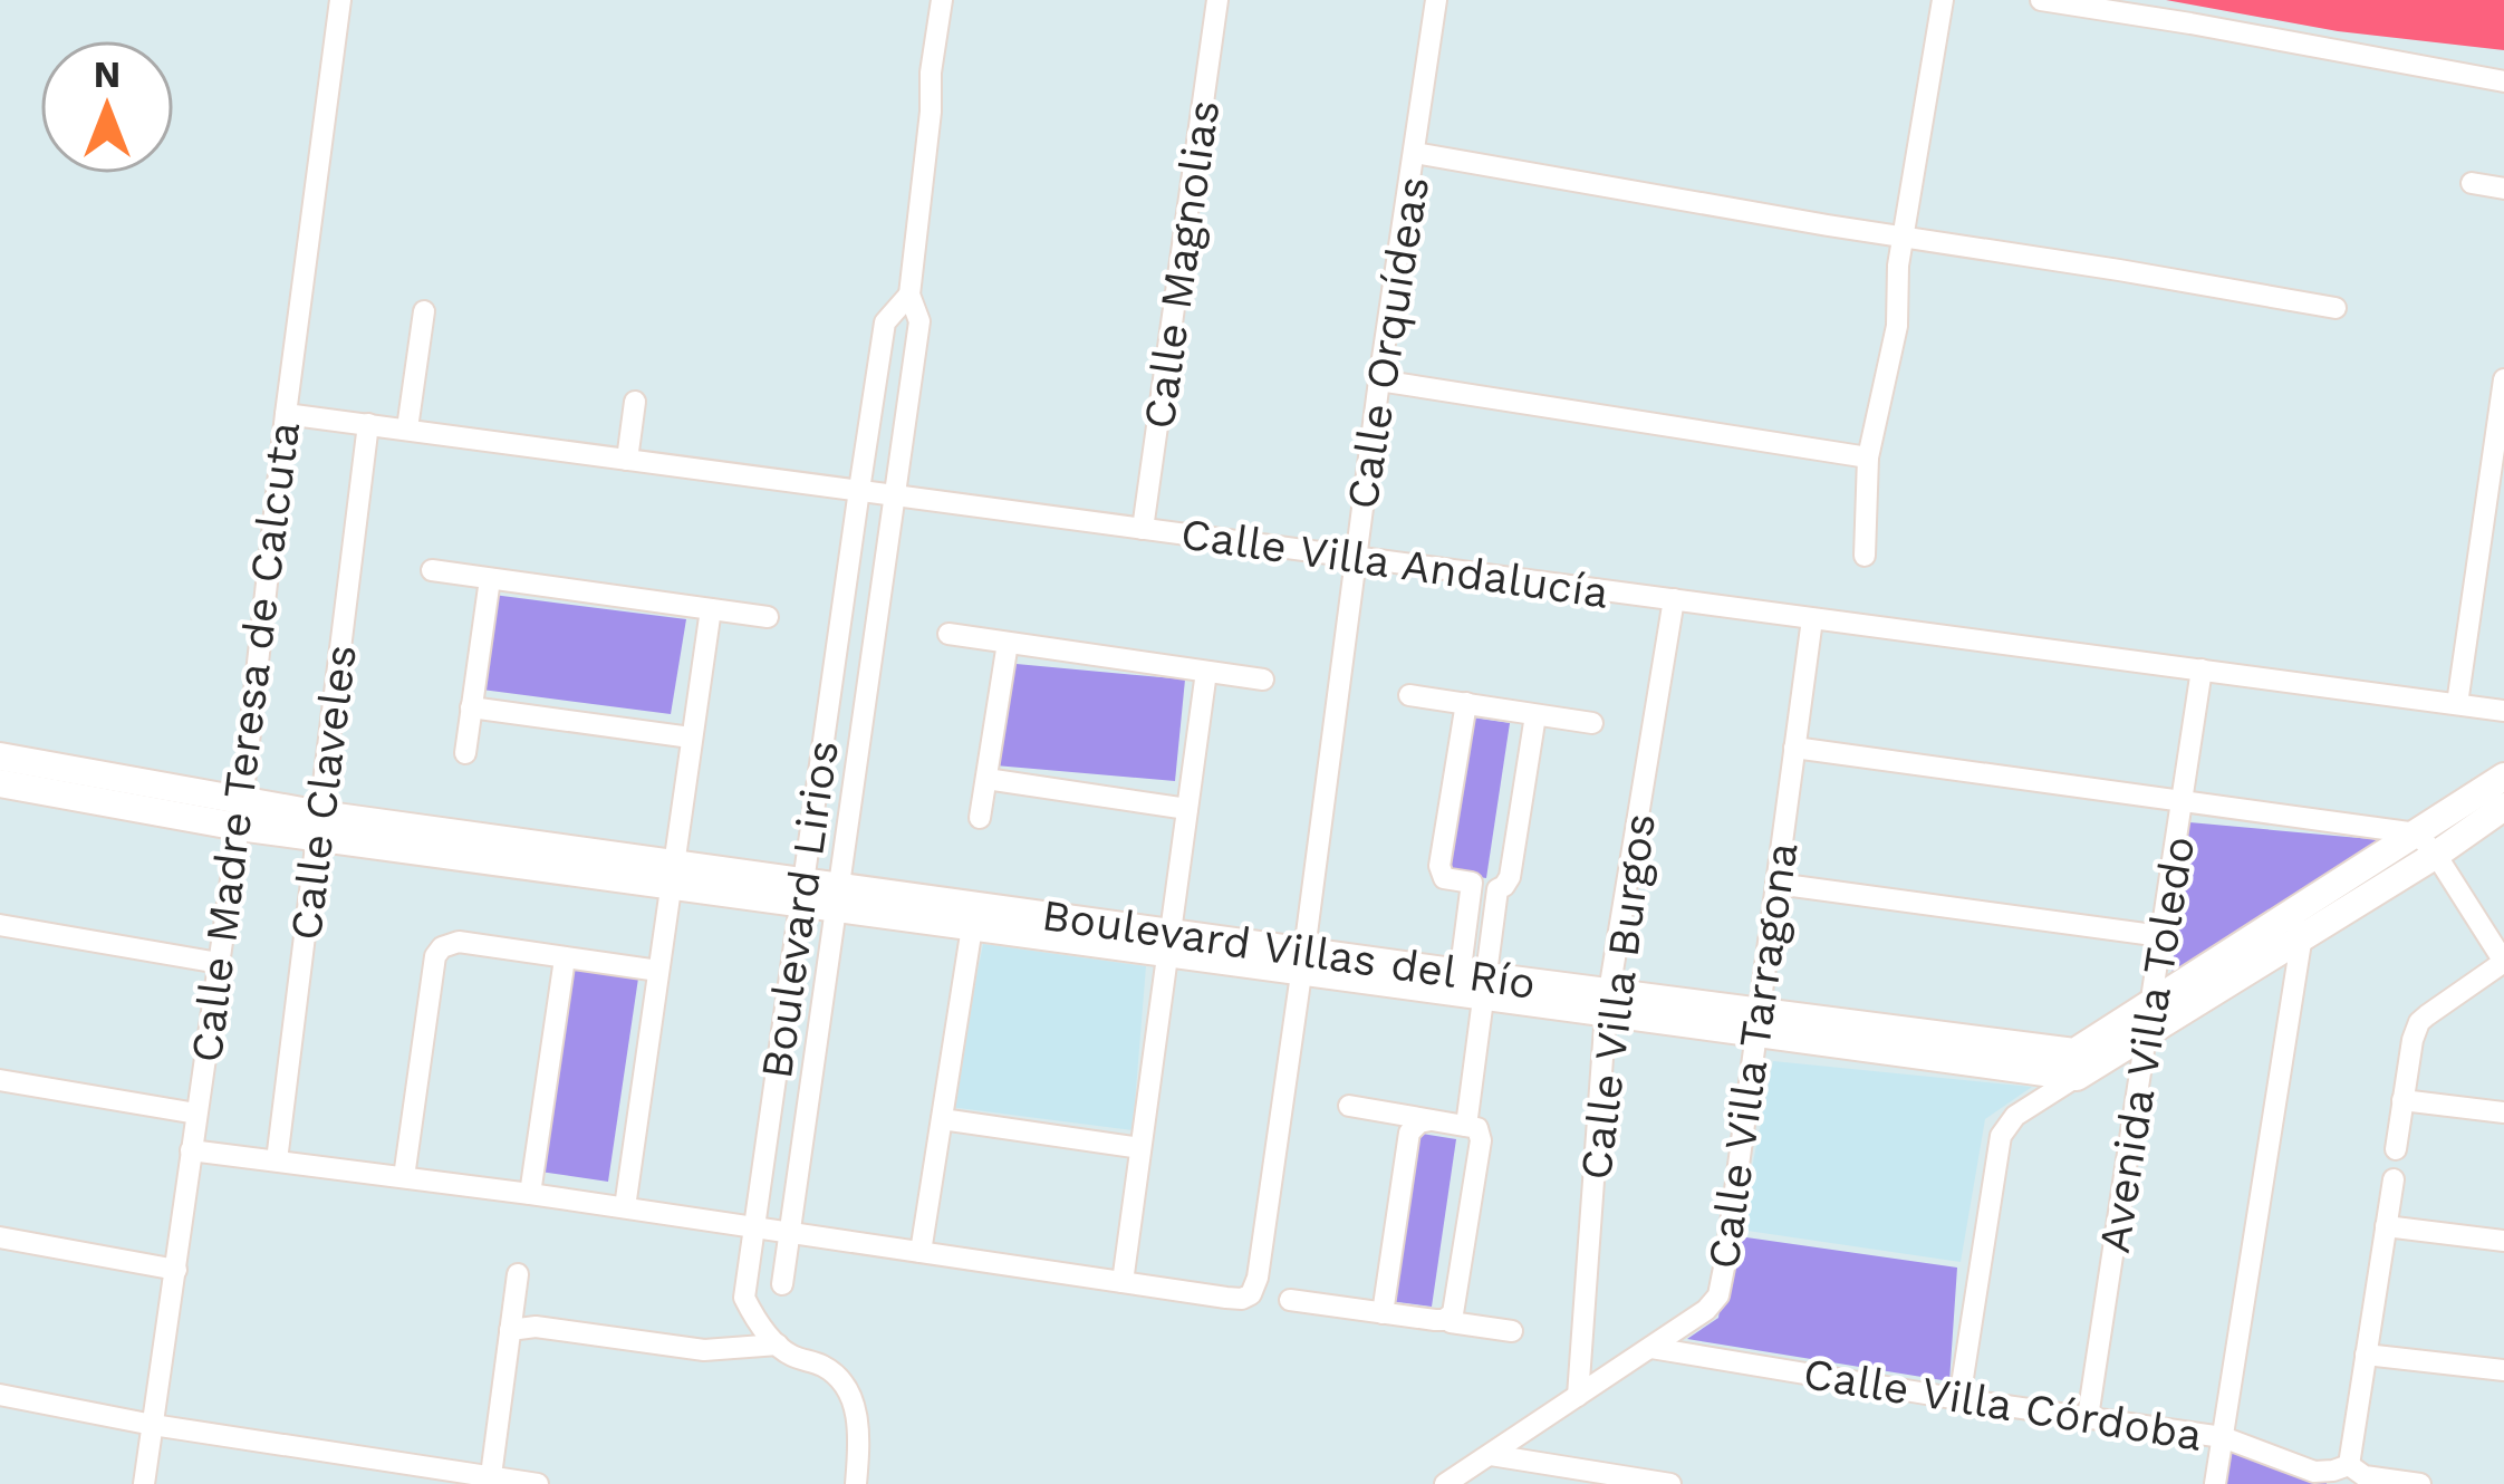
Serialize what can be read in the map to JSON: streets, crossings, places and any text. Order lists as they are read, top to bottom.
{
  "streets": {
    "street": [
      "Calle Magnolias",
      "Calle Orquídeas",
      "Calle Villa Andalucía",
      "Calle Madre Teresa de Calcuta",
      "Calle Claveles",
      "Boulevard Lirios",
      "Boulevard Villas del Río",
      "Calle Villa Burgos",
      "Avenida Villa Toledo",
      "Calle Villa Tarragona",
      "Calle Villa Córdoba"
    ]
  },
  "crossings": [
    ["Calle Magnolias", "Calle Villa Andalucía"],
    ["Calle Orquídeas", "Calle Villa Andalucía"],
    ["Calle Orquídeas", "Boulevard Villas del Río"],
    ["Calle Villa Andalucía", "Calle Madre Teresa de Calcuta"],
    ["Calle Villa Andalucía", "Calle Claveles"],
    ["Calle Villa Andalucía", "Boulevard Lirios"],
    ["Calle Villa Andalucía", "Calle Villa Burgos"],
    ["Calle Villa Andalucía", "Avenida Villa Toledo"],
    ["Calle Villa Andalucía", "Calle Villa Tarragona"],
    ["Calle Madre Teresa de Calcuta", "Boulevard Villas del Río"],
    ["Calle Claveles", "Boulevard Villas del Río"],
    ["Boulevard Lirios", "Boulevard Villas del Río"],
    ["Boulevard Villas del Río", "Calle Villa Burgos"],
    ["Boulevard Villas del Río", "Avenida Villa Toledo"],
    ["Boulevard Villas del Río", "Calle Villa Tarragona"],
    ["Calle Villa Burgos", "Calle Villa Tarragona"],
    ["Avenida Villa Toledo", "Calle Villa Córdoba"],
    ["Calle Villa Tarragona", "Calle Villa Córdoba"]
  ],
  "north": "top"
}
